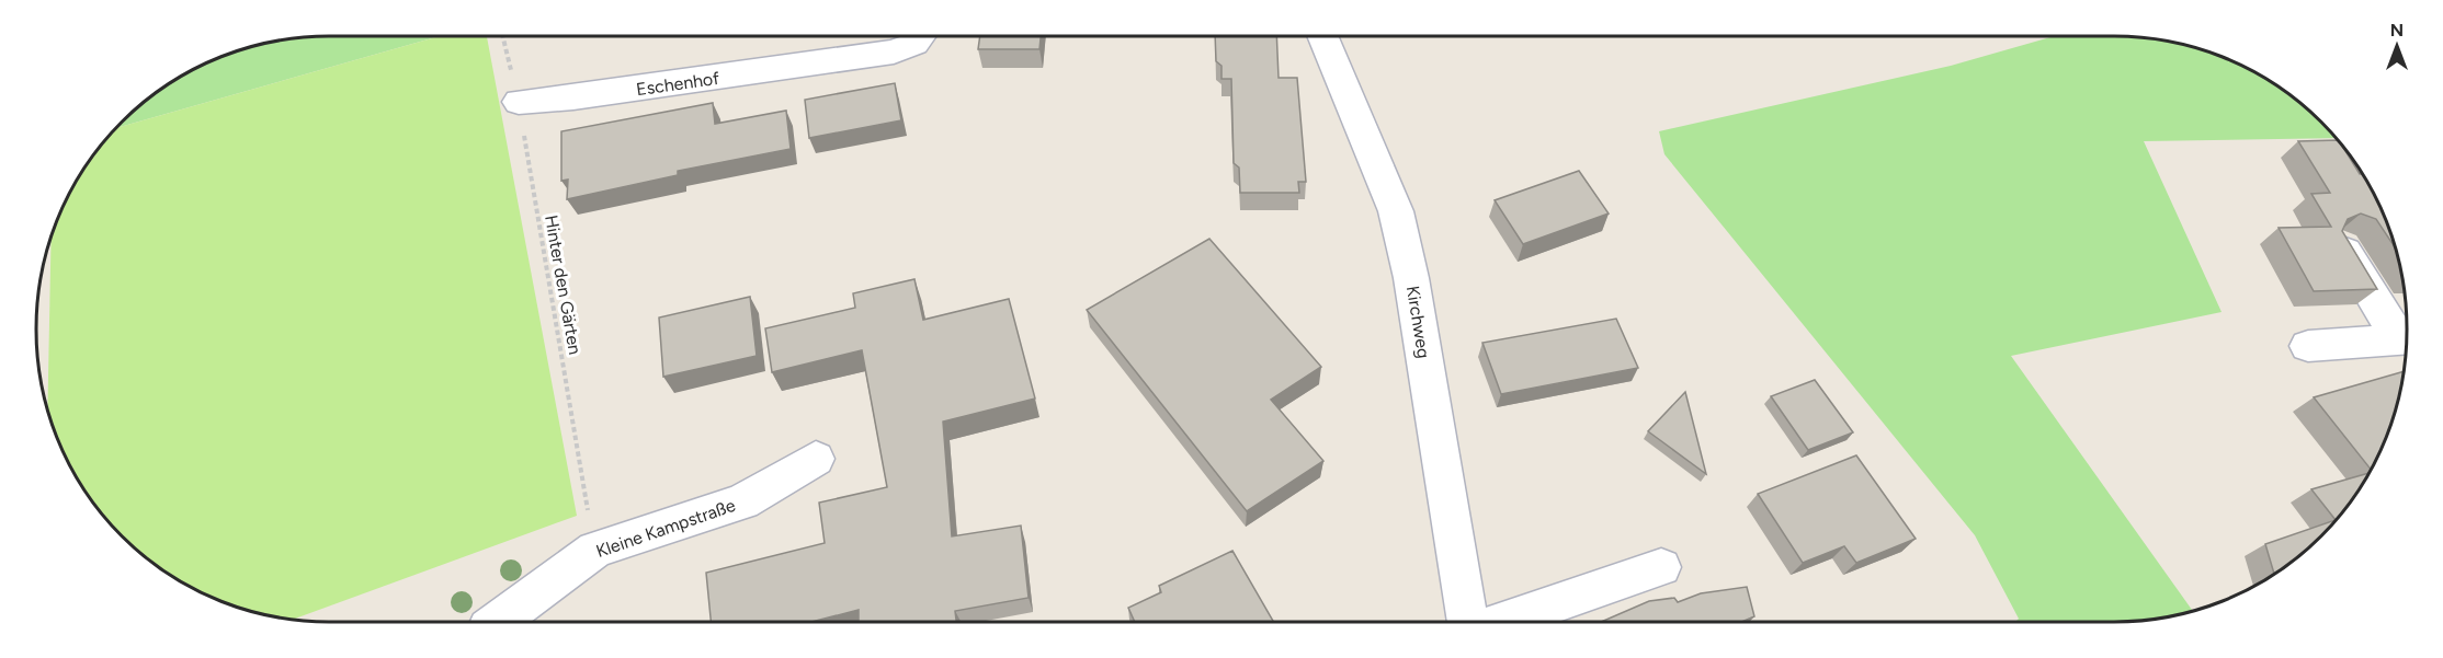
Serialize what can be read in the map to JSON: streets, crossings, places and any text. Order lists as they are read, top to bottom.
{
  "streets": {
    "street": ["Eschenhof", "Kirchweg", "Kleine Kampstraße"],
    "path": ["Hinter den Gärten"]
  },
  "crossings": [
    ["Eschenhof", "Hinter den Gärten"],
    ["Hinter den Gärten", "Kleine Kampstraße"]
  ],
  "north": "top"
}
